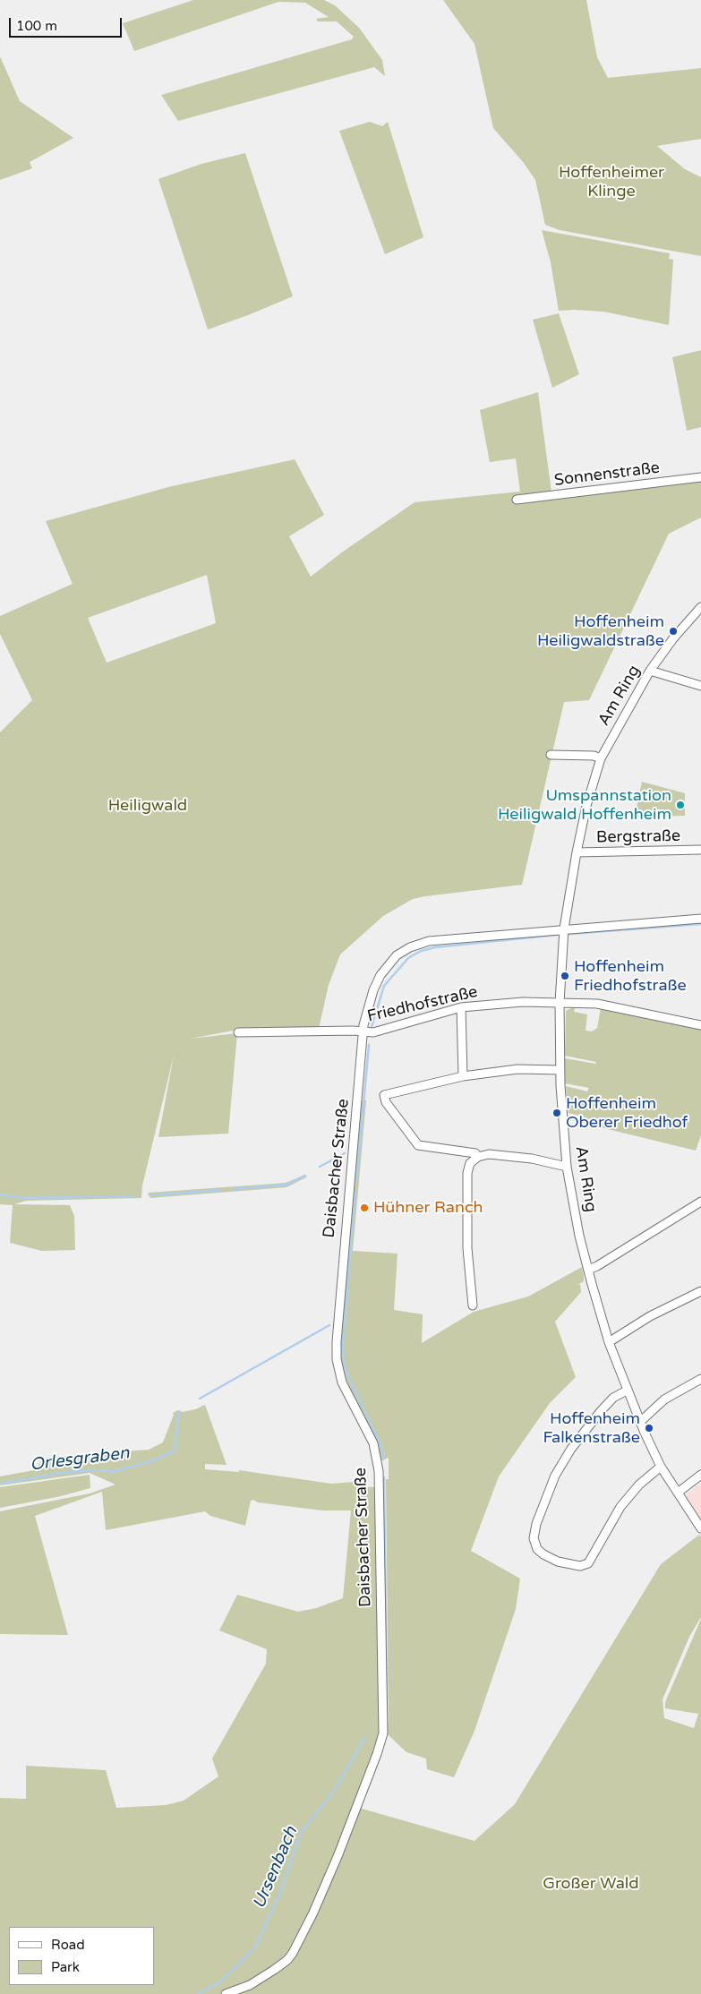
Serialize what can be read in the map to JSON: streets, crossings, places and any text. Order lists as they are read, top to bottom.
{
  "streets": {
    "street": [
      "Sonnenstraße",
      "Am Ring",
      "Bergstraße",
      "Friedhofstraße",
      "Daisbacher Straße"
    ]
  },
  "crossings": [
    ["Am Ring", "Bergstraße"],
    ["Am Ring", "Friedhofstraße"],
    ["Am Ring", "Daisbacher Straße"],
    ["Friedhofstraße", "Daisbacher Straße"]
  ],
  "water": ["Orlesgraben", "Ursenbach"],
  "parks": ["Hoffenheimer Klinge", "Heiligwald", "Großer Wald"],
  "places": [
    "Hoffenheim Heiligwaldstraße",
    "Umspannstation Heiligwald Hoffenheim",
    "Hoffenheim Friedhofstraße",
    "Hoffenheim Oberer Friedhof",
    "Hühner Ranch",
    "Hoffenheim Falkenstraße"
  ],
  "legend": ["Road", "Park"],
  "scale_bar": "100 m"
}
